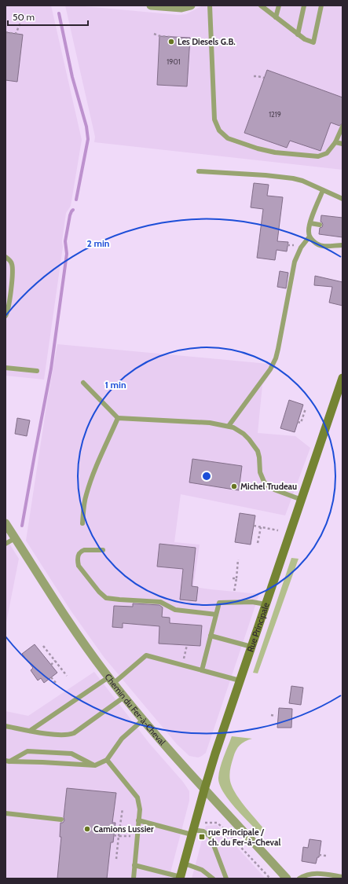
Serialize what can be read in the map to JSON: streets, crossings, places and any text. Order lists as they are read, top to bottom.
{
  "streets": {
    "main road": ["Rue Principale"],
    "street": ["Chemin du Fer-à-Cheval"]
  },
  "crossings": [
    ["Rue Principale", "Chemin du Fer-à-Cheval"]
  ],
  "places": {
    "other": ["Les Diesels G.B.", "Michel Trudeau", "Camions Lussier"],
    "transit": ["rue Principale / ch. du Fer-à-Cheval"]
  },
  "house_numbers": ["1901", "1219"],
  "scale_bar": "50 m",
  "rings": ["2 min", "1 min"]
}
